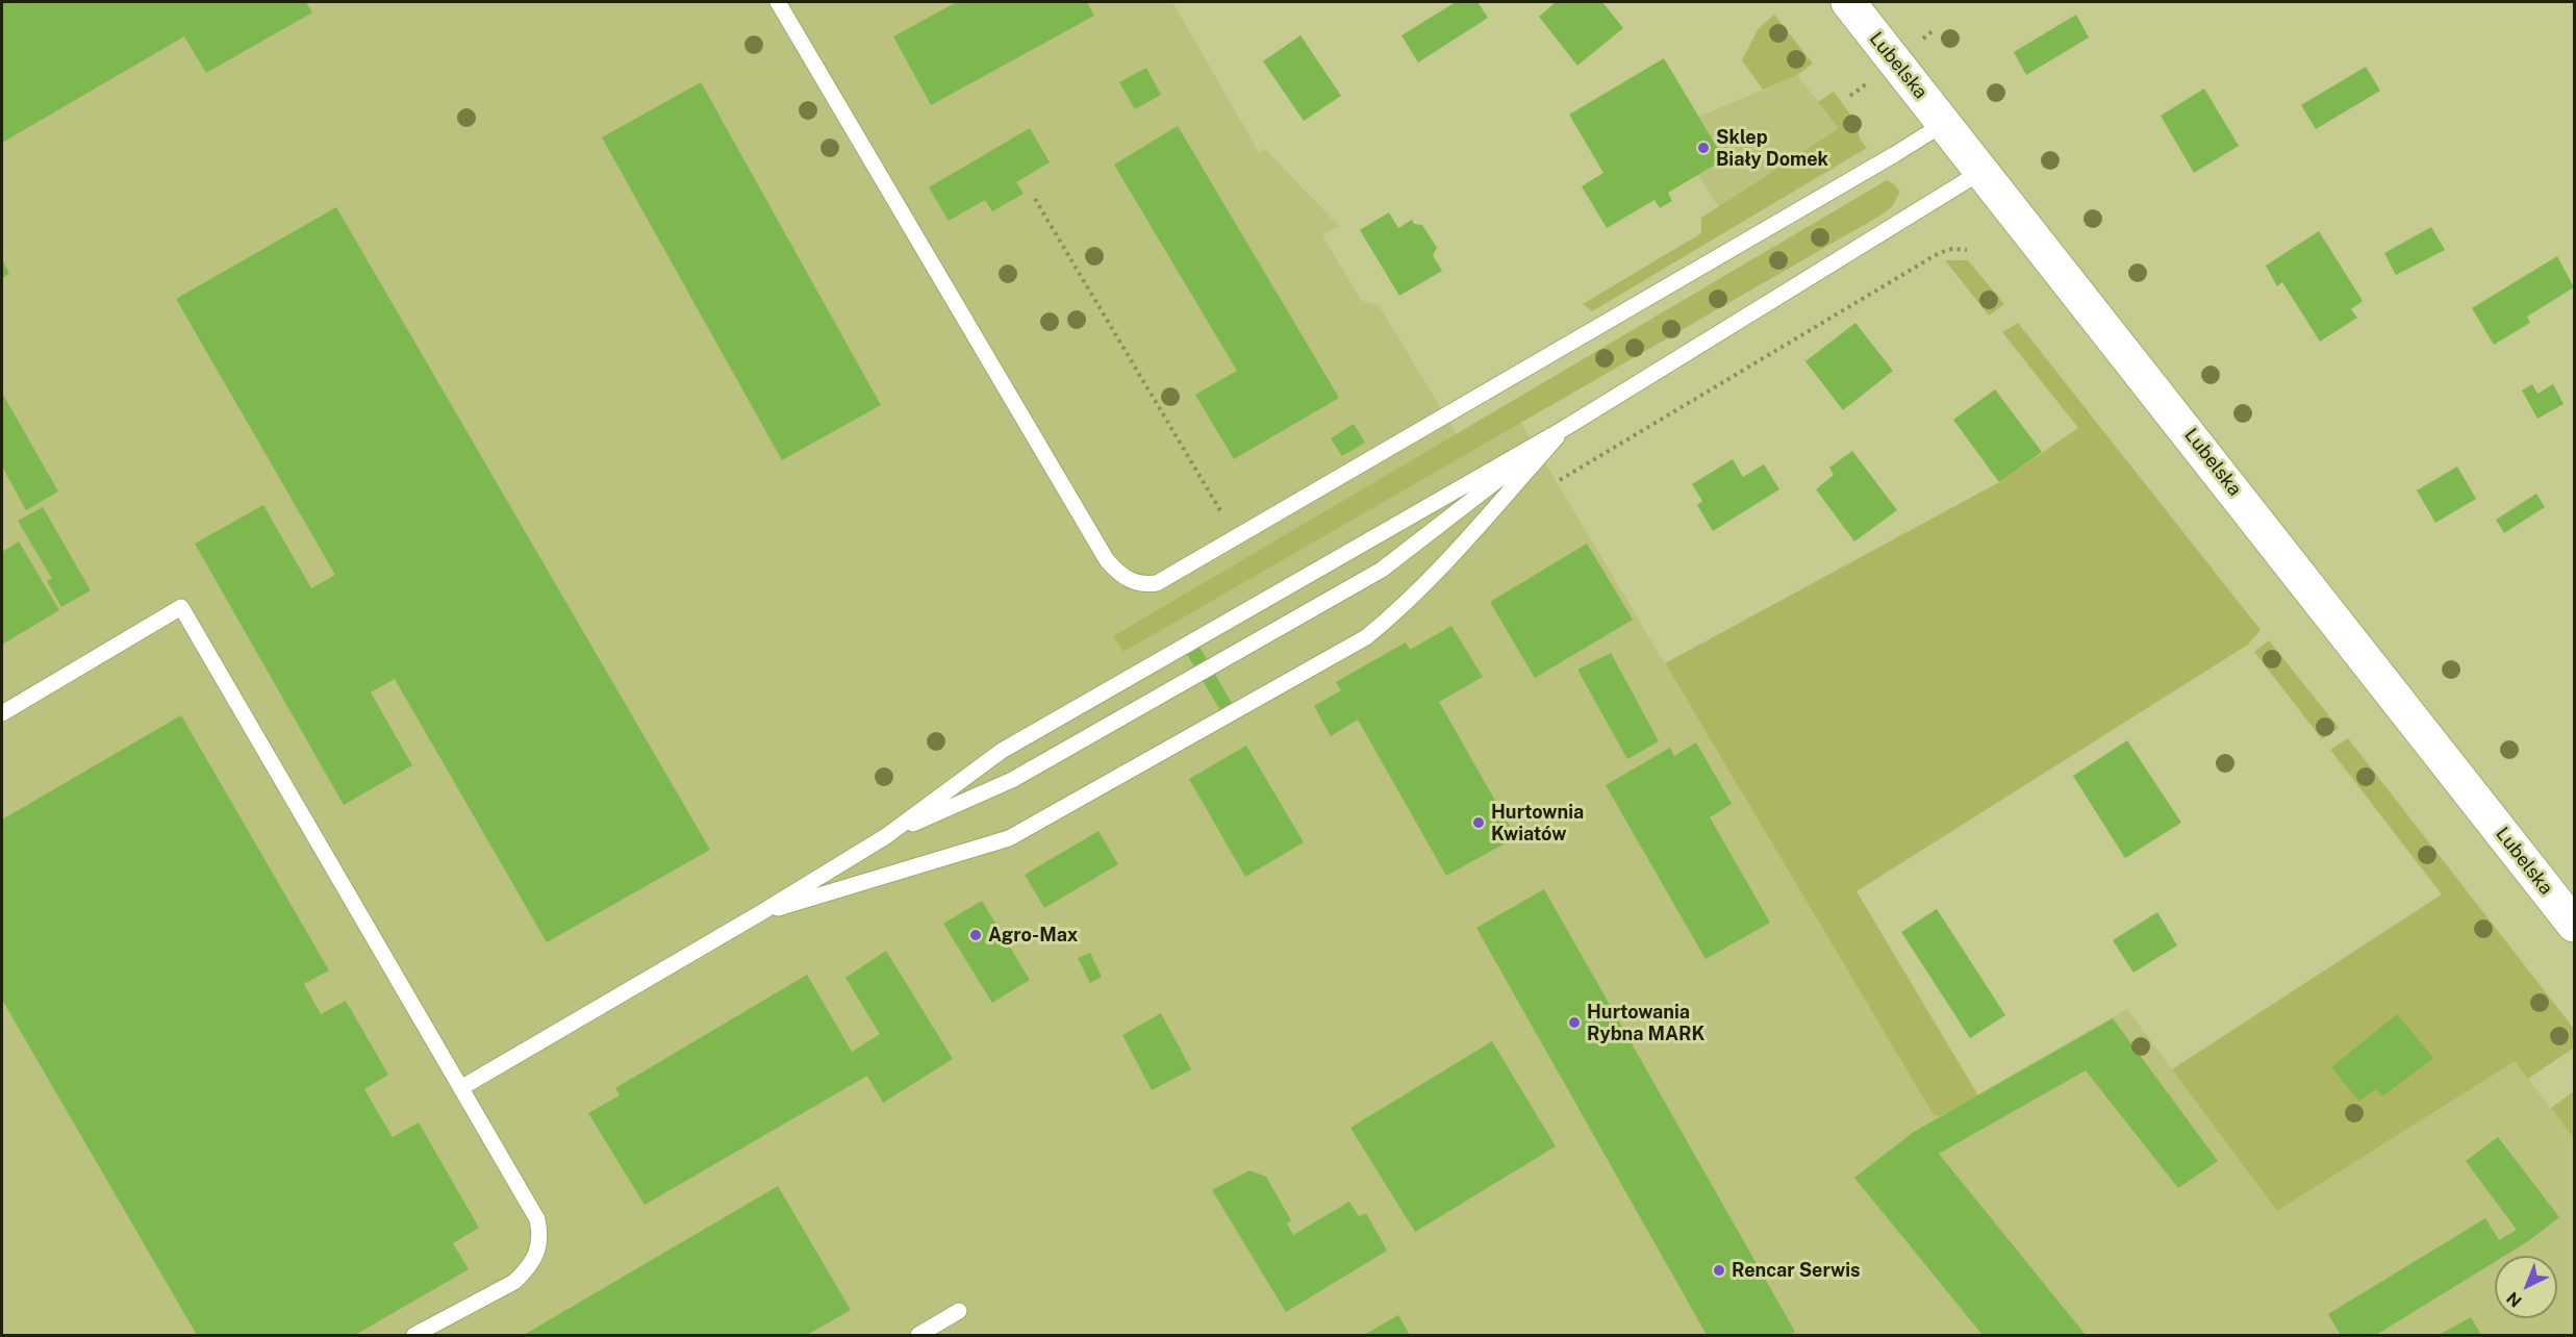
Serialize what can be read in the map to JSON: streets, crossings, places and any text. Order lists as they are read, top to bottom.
{
  "streets": {
    "main road": ["Lubelska"]
  },
  "places": [
    "Sklep Biały Domek",
    "Hurtownia Kwiatów",
    "Agro-Max",
    "Hurtowania Rybna MARK",
    "Rencar Serwis"
  ],
  "north": "bottom left"
}
